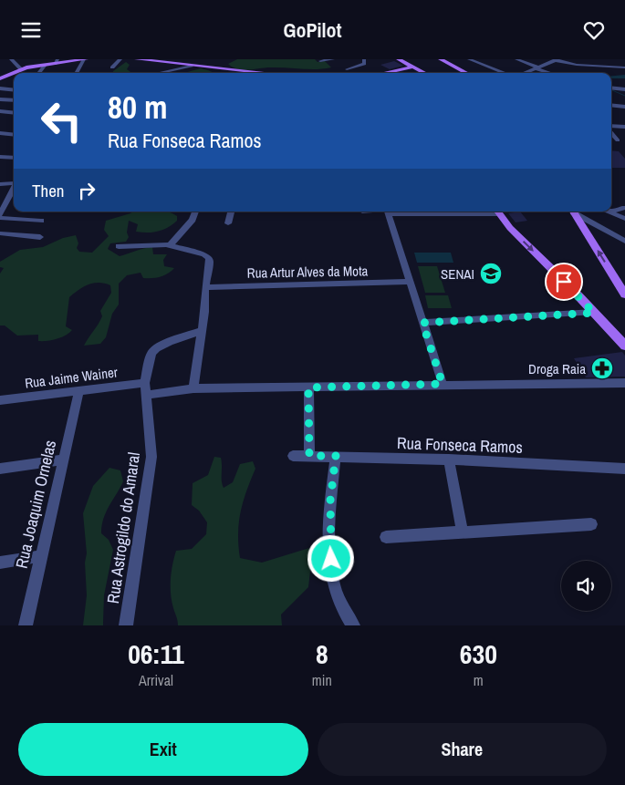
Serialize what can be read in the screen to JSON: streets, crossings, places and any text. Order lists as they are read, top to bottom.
{
  "streets": {
    "street": [
      "Rua Artur Alves da Mota",
      "Rua Jaime Wainer",
      "Rua Fonseca Ramos",
      "Rua Joaquim Ornelas",
      "Rua Astrogildo do Amaral"
    ]
  },
  "crossings": [
    ["Rua Jaime Wainer", "Rua Joaquim Ornelas"],
    ["Rua Jaime Wainer", "Rua Astrogildo do Amaral"]
  ],
  "places": {
    "school or university": ["SENAI"],
    "pharmacy": ["Droga Raia"]
  },
  "page": {
    "header": "GoPilot",
    "turn": ["80 m", "Rua Fonseca Ramos"],
    "then": "Then",
    "eta": [
      "06:11",
      "Arrival",
      "8",
      "min",
      "630",
      "m"
    ],
    "buttons": ["Exit", "Share"]
  }
}
